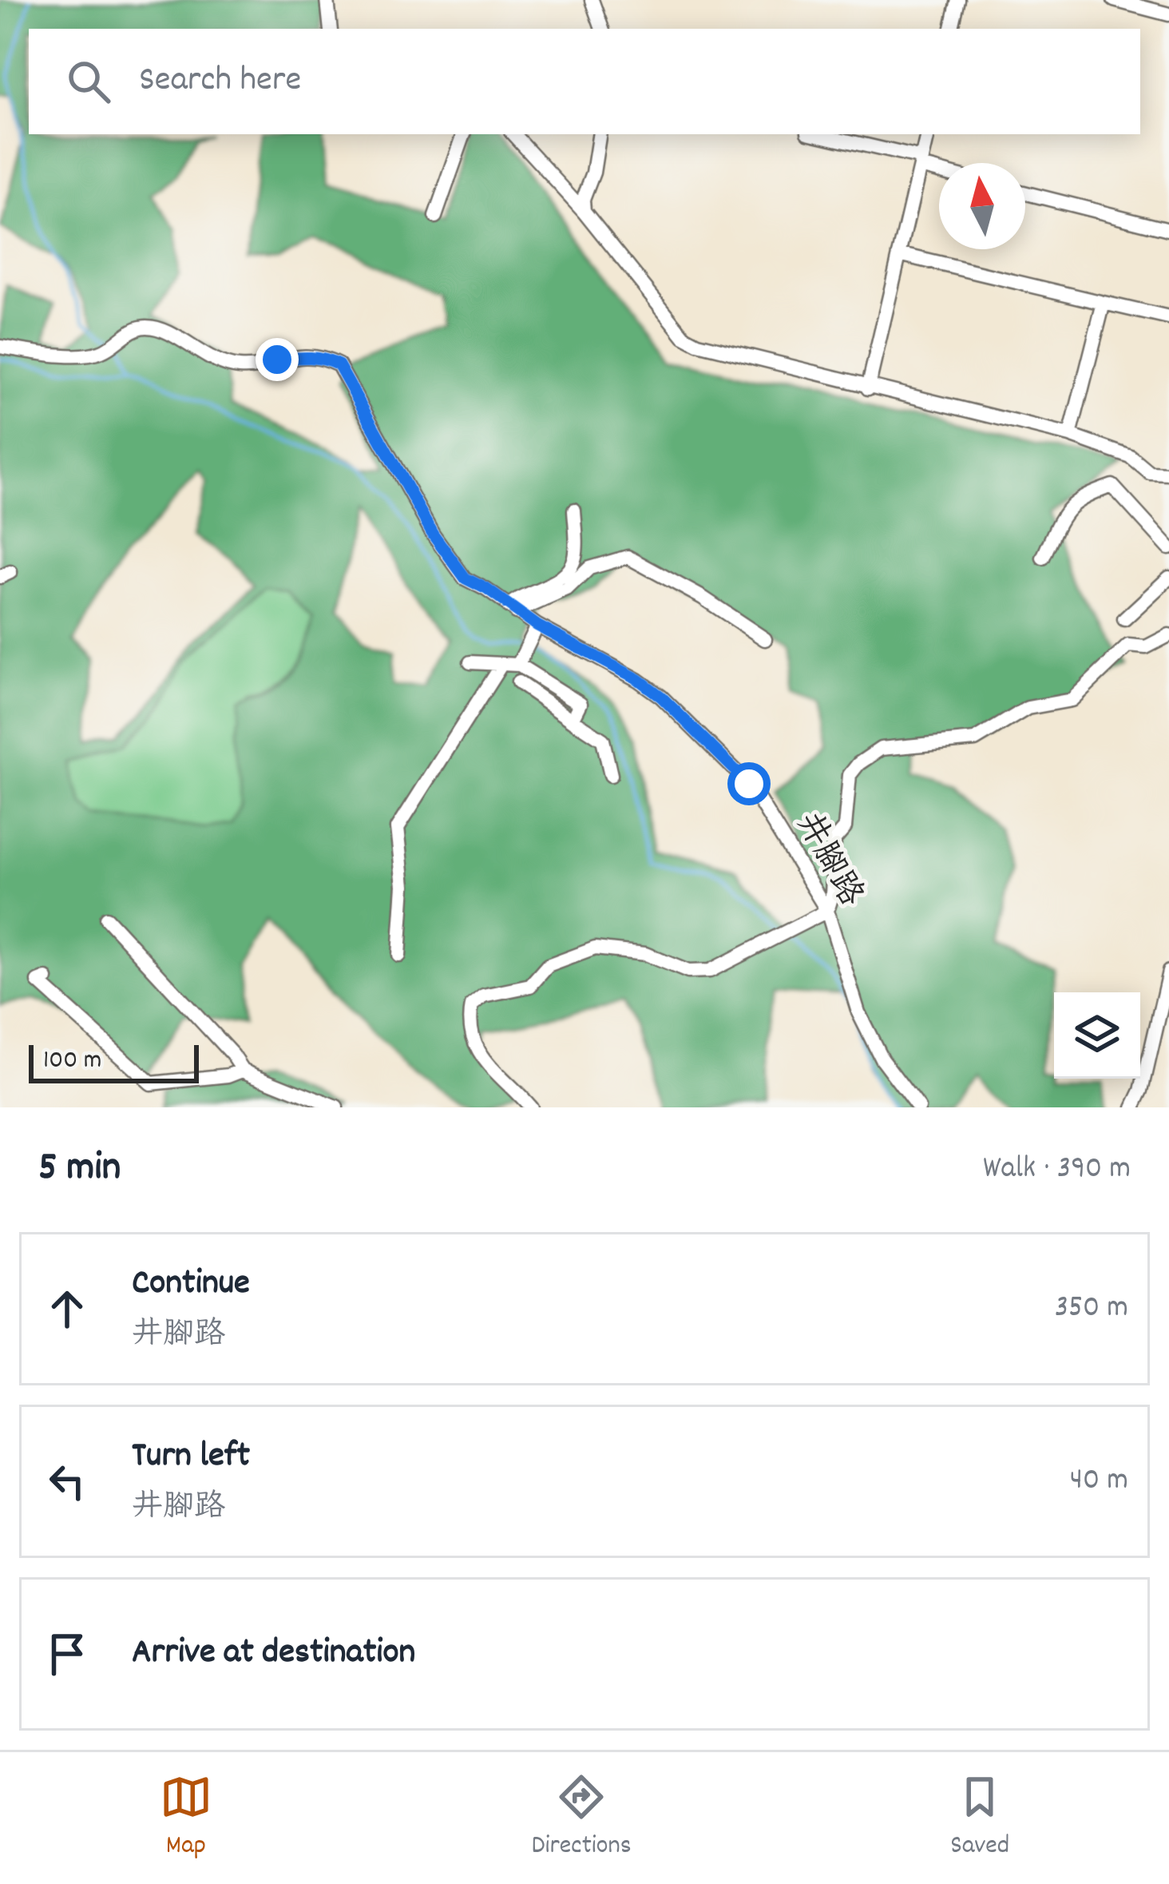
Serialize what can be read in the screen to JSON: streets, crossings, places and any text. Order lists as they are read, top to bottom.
{
  "streets": {
    "street": ["井腳路"]
  },
  "scale_bar": "100 m",
  "north": "top",
  "page": {
    "search": "Search here",
    "scale": "100 m",
    "heading": ["5 min", "Walk · 390 m"],
    "list": [
      ["Continue", "井腳路", "350 m"],
      ["Turn left", "井腳路", "40 m"],
      "Arrive at destination"
    ],
    "nav": ["Map", "Directions", "Saved"]
  }
}
